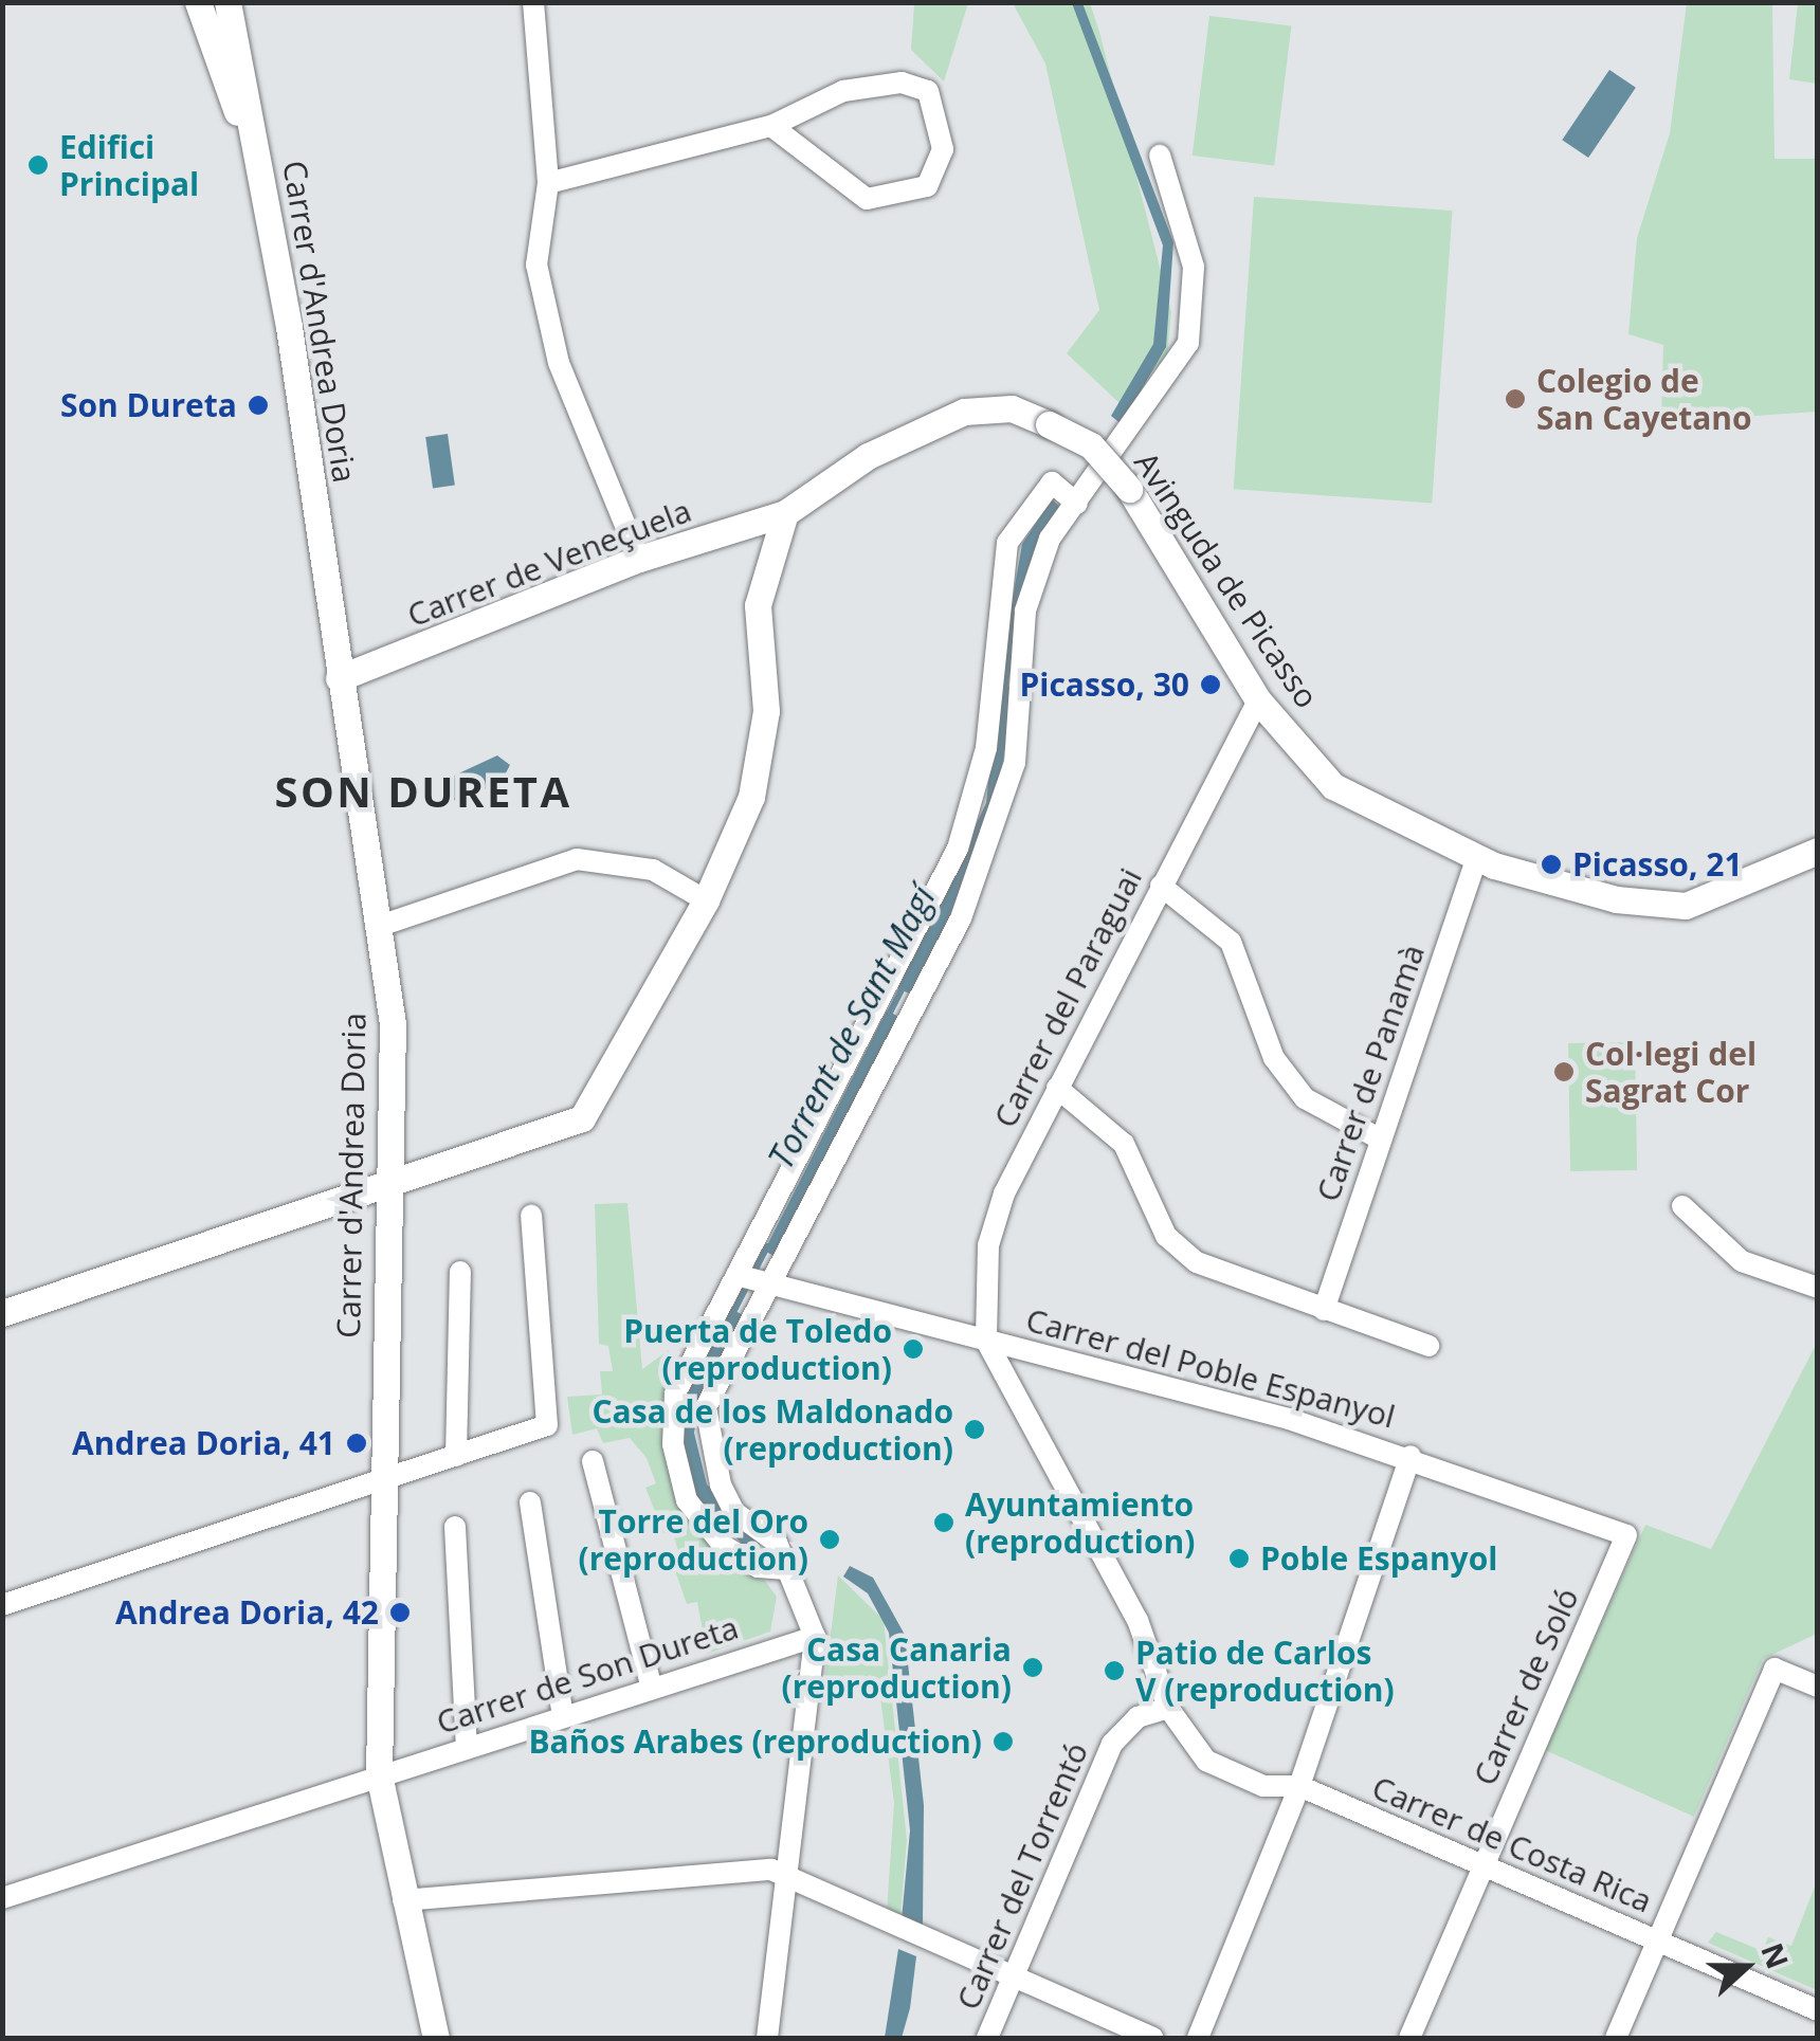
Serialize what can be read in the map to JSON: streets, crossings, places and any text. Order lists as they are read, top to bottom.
{
  "streets": {
    "street": [
      "Carrer d'Andrea Doria",
      "Carrer de Veneçuela",
      "Avinguda de Picasso",
      "Carrer del Paraguai",
      "Carrer de Panamà",
      "Carrer del Poble Espanyol",
      "Carrer de Son Dureta",
      "Carrer de Soló",
      "Carrer de Costa Rica",
      "Carrer del Torrentó"
    ]
  },
  "crossings": [
    ["Carrer d'Andrea Doria", "Carrer de Veneçuela"],
    ["Carrer d'Andrea Doria", "Carrer de Son Dureta"],
    ["Carrer de Veneçuela", "Avinguda de Picasso"],
    ["Avinguda de Picasso", "Carrer del Paraguai"],
    ["Avinguda de Picasso", "Carrer de Panamà"],
    ["Carrer del Paraguai", "Carrer del Poble Espanyol"],
    ["Carrer del Poble Espanyol", "Carrer de Soló"],
    ["Carrer del Poble Espanyol", "Carrer de Costa Rica"],
    ["Carrer de Soló", "Carrer de Costa Rica"]
  ],
  "districts": ["SON DURETA"],
  "water": ["Torrent de Sant Magí"],
  "places": [
    "Edifici Principal",
    "Colegio de San Cayetano",
    "Son Dureta",
    "Picasso, 30",
    "Picasso, 21",
    "Col·legi del Sagrat Cor",
    "Puerta de Toledo (reproduction)",
    "Casa de los Maldonado (reproduction)",
    "Andrea Doria, 41",
    "Ayuntamiento (reproduction)",
    "Torre del Oro (reproduction)",
    "Poble Espanyol",
    "Andrea Doria, 42",
    "Casa Canaria (reproduction)",
    "Patio de Carlos V (reproduction)",
    "Baños Arabes (reproduction)"
  ],
  "north": "right"
}
